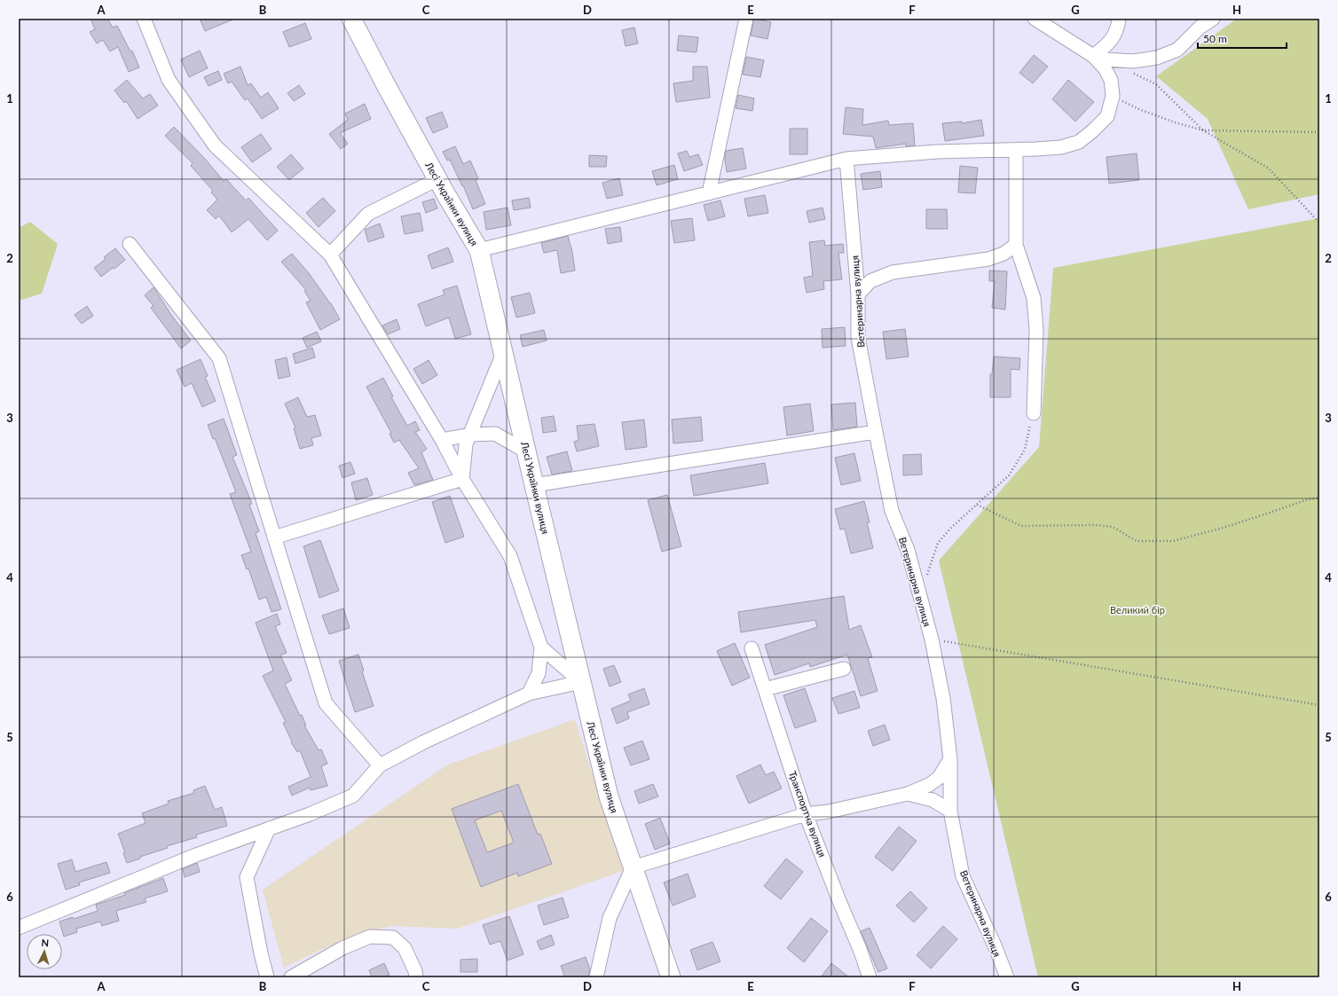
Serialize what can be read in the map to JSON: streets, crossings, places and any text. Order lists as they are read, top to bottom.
{
  "streets": {
    "street": ["Лесі Українки вулиця", "Ветеринарна вулиця", "Транспортна вулиця"]
  },
  "parks": ["Великий бір"],
  "scale_bar": "50 m",
  "north": "top",
  "grid": {
    "columns": [
      "A",
      "B",
      "C",
      "D",
      "E",
      "F",
      "G",
      "H"
    ],
    "rows": [
      "1",
      "2",
      "3",
      "4",
      "5",
      "6"
    ]
  }
}
